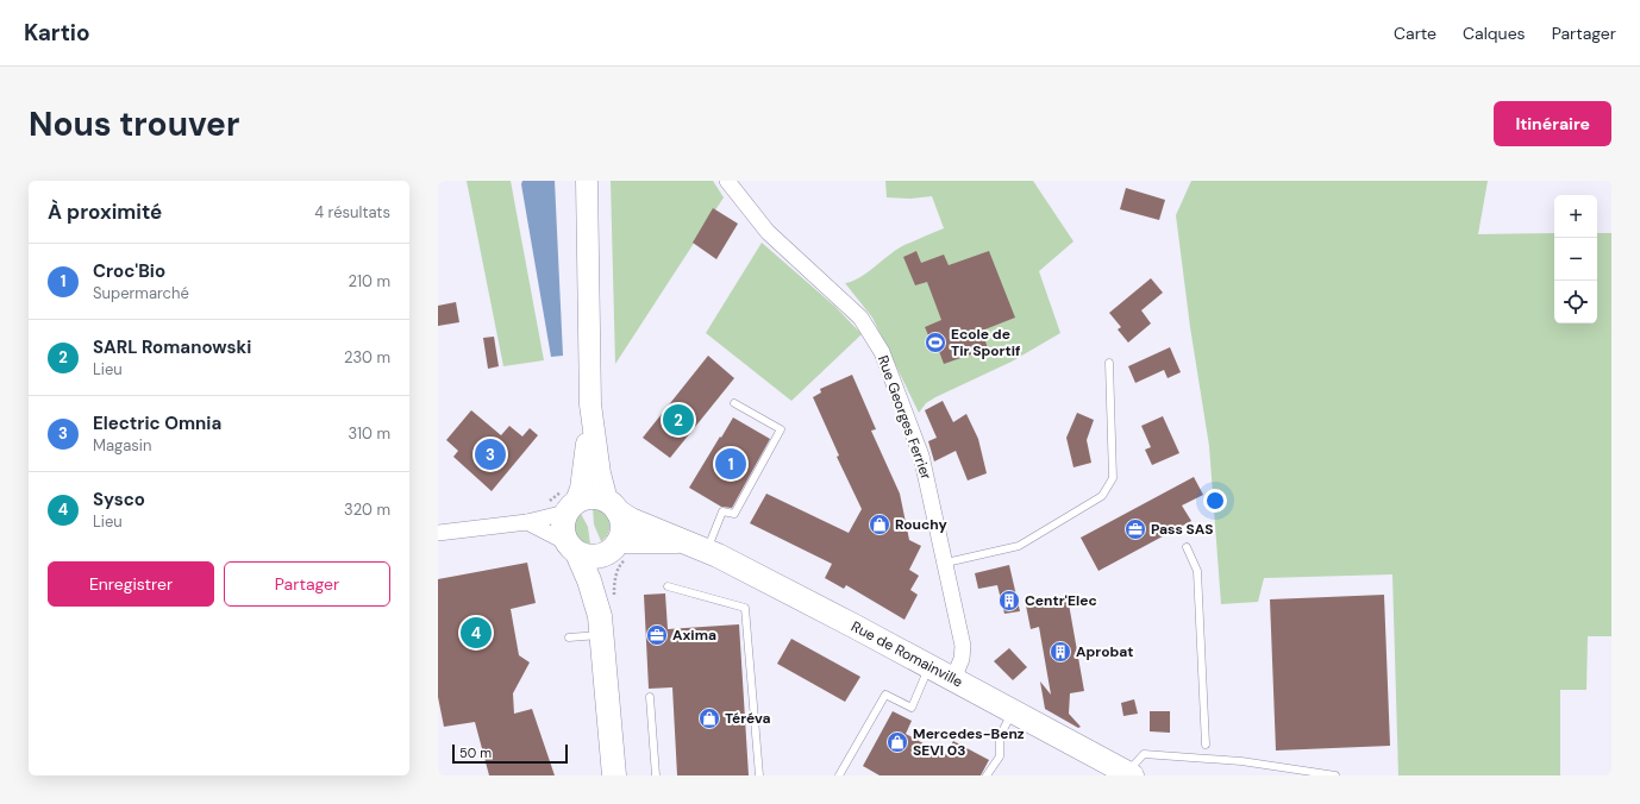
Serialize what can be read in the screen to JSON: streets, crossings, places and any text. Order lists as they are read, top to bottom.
{
  "streets": {
    "main road": ["Rue de Romainville"],
    "street": ["Rue Georges Ferrier"]
  },
  "crossings": [
    ["Rue Georges Ferrier", "Rue de Romainville"]
  ],
  "places": {
    "sports": ["Ecole de Tir Sportif"],
    "shop": ["Rouchy", "Téréva", "Mercedes-Benz SEVI 03"],
    "office": ["Pass SAS", "Axima"],
    "building": ["Centr'Elec", "Aprobat"]
  },
  "scale_bar": "50 m",
  "page": {
    "header": "Kartio",
    "nav": ["Carte", "Calques", "Partager"],
    "buttons": [
      "Itinéraire",
      ["Enregistrer", "Partager"]
    ],
    "title": "Nous trouver",
    "heading": ["À proximité", "4 résultats"],
    "map_buttons": ["+", "−"],
    "list": [
      {
        "mark": "1",
        "name": "Croc'Bio",
        "note": "Supermarché",
        "value": "210 m"
      },
      {
        "mark": "2",
        "name": "SARL Romanowski",
        "note": "Lieu",
        "value": "230 m"
      },
      {
        "mark": "3",
        "name": "Electric Omnia",
        "note": "Magasin",
        "value": "310 m"
      },
      {
        "mark": "4",
        "name": "Sysco",
        "note": "Lieu",
        "value": "320 m"
      }
    ],
    "pins": [
      "2",
      "3",
      "1",
      "4"
    ],
    "scale": "50 m"
  }
}
